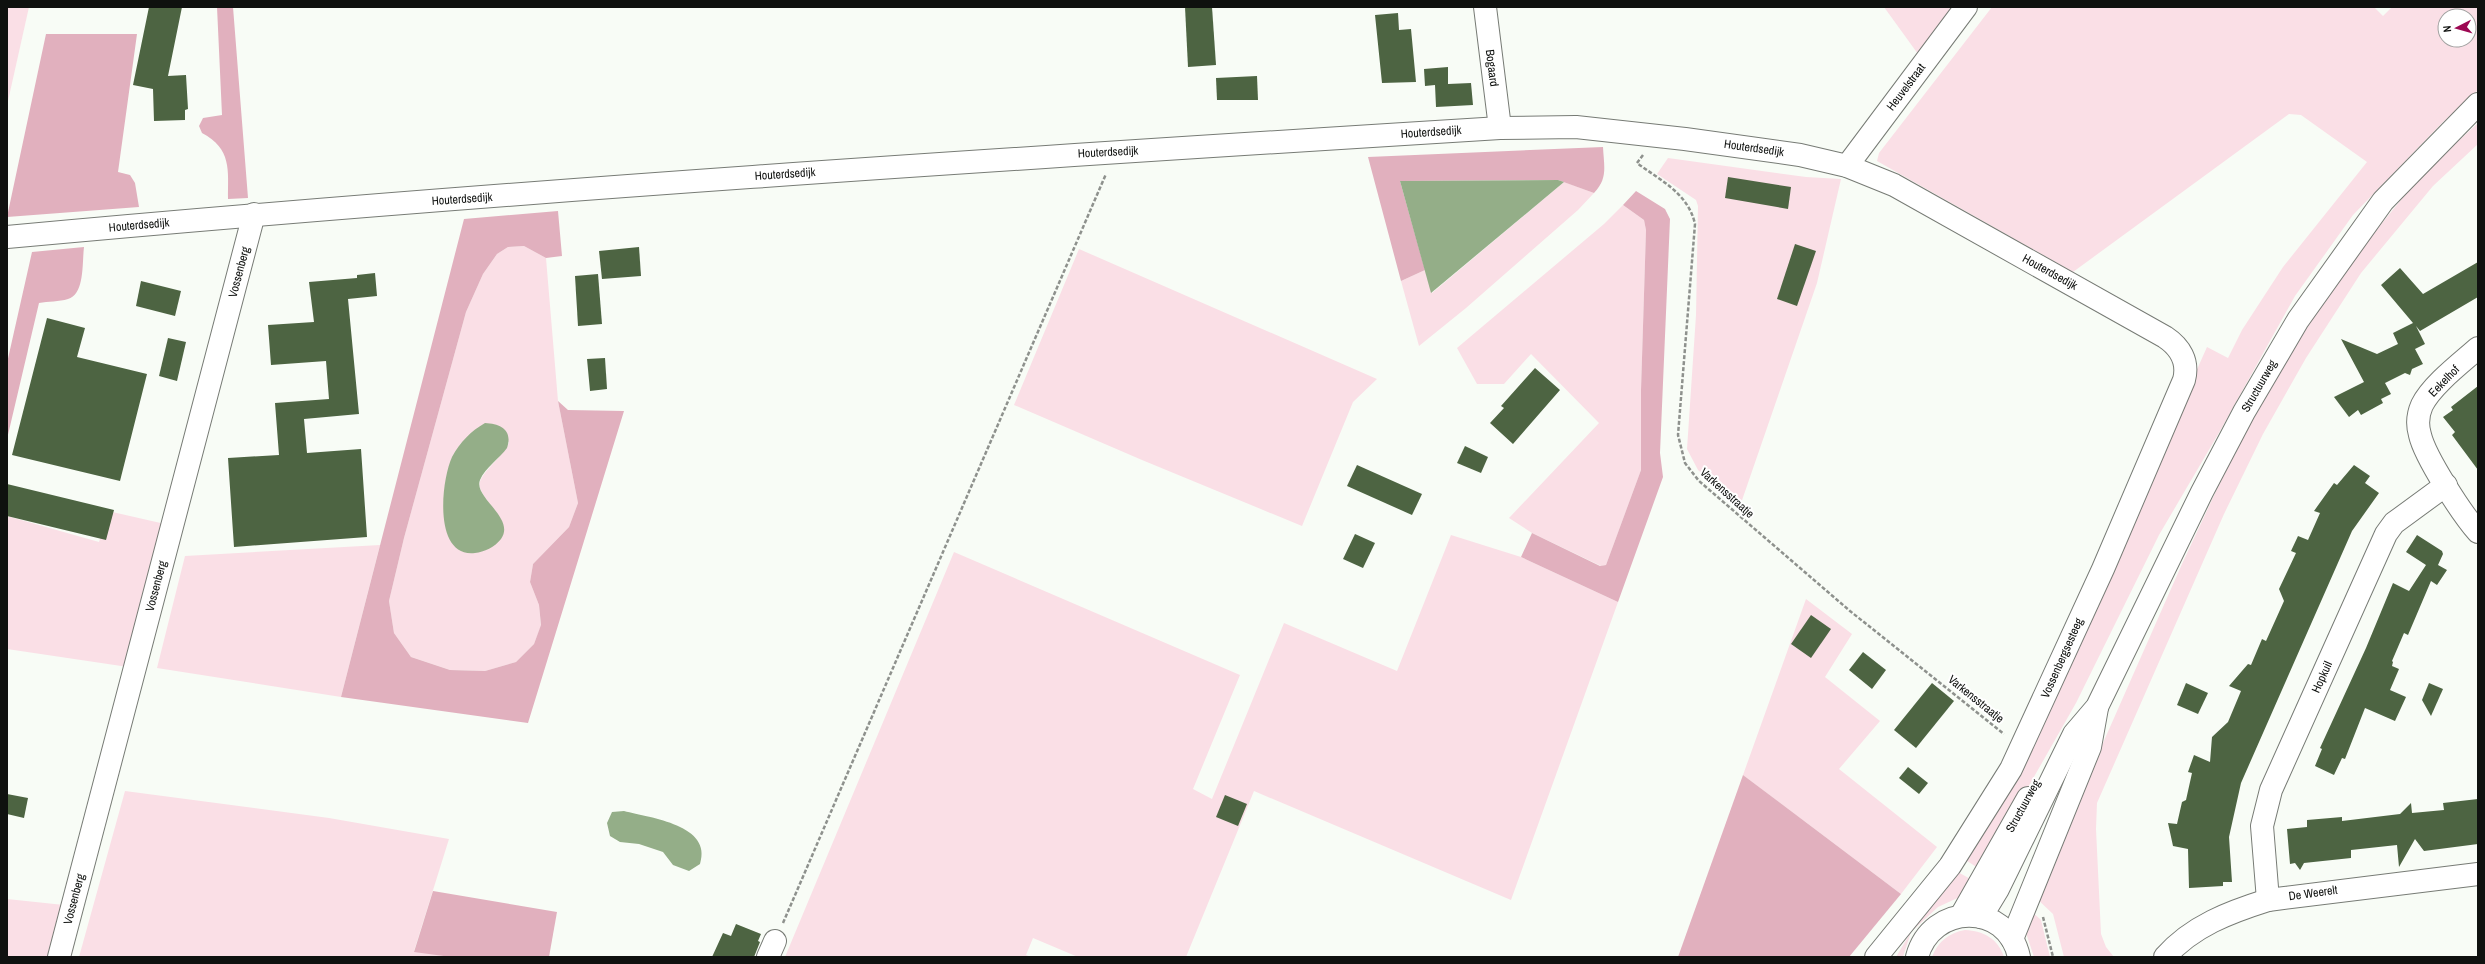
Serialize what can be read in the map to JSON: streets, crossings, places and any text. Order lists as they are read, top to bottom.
{
  "streets": {
    "street": [
      "Bogaard",
      "Heuvelstraat",
      "Houterdsedijk",
      "Vossenberg",
      "Eekelhof",
      "Structuurweg",
      "Vossenbergsesteeg",
      "Hopkuil",
      "De Weerelt"
    ],
    "path": ["Varkensstraatje"]
  },
  "crossings": [
    ["Bogaard", "Houterdsedijk"],
    ["Heuvelstraat", "Houterdsedijk"],
    ["Houterdsedijk", "Vossenberg"],
    ["Houterdsedijk", "Varkensstraatje"],
    ["Houterdsedijk", "Vossenbergsesteeg"],
    ["Eekelhof", "Hopkuil"],
    ["Varkensstraatje", "Vossenbergsesteeg"],
    ["Hopkuil", "De Weerelt"]
  ],
  "north": "left"
}
